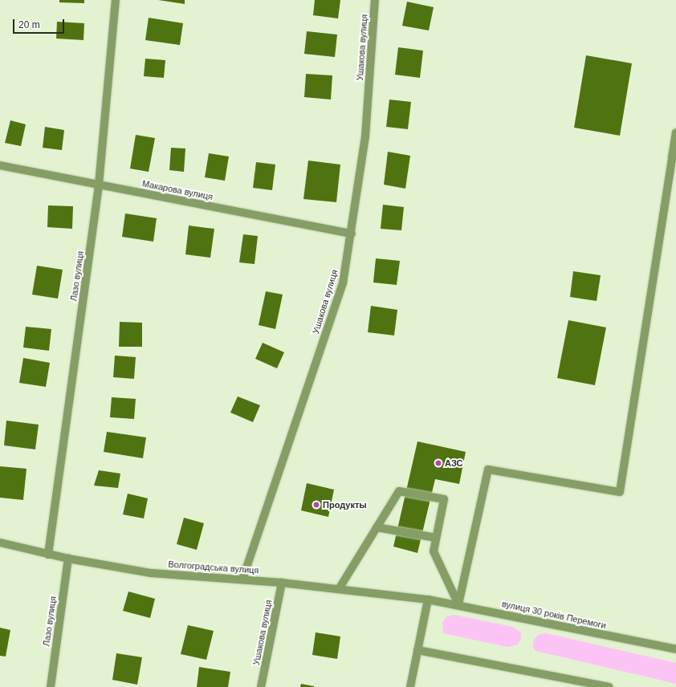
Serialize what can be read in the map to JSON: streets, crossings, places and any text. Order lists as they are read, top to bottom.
{
  "streets": {
    "street": [
      "Ушакова вулиця",
      "Макарова вулиця",
      "Лазо вулиця",
      "Волгоградська вулиця",
      "вулиця 30 років Перемоги"
    ]
  },
  "crossings": [
    ["Ушакова вулиця", "Макарова вулиця"],
    ["Ушакова вулиця", "Волгоградська вулиця"],
    ["Макарова вулиця", "Лазо вулиця"],
    ["Лазо вулиця", "Волгоградська вулиця"],
    ["Волгоградська вулиця", "вулиця 30 років Перемоги"]
  ],
  "places": ["АЗС", "Продукты"],
  "scale_bar": "20 m"
}
